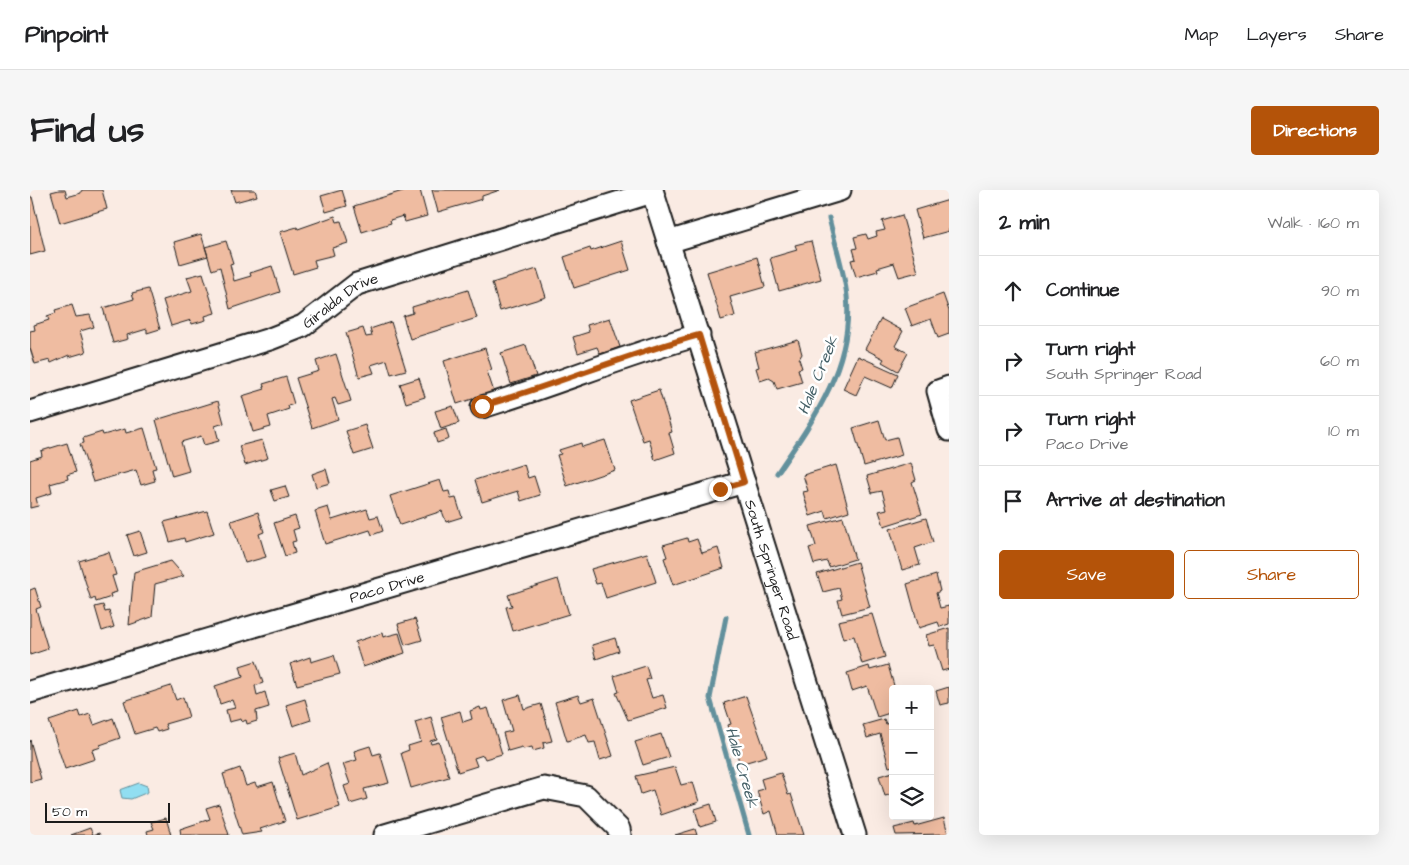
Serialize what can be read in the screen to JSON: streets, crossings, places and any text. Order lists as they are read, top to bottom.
{
  "streets": {
    "street": ["Giralda Drive", "South Springer Road", "Paco Drive"]
  },
  "crossings": [
    ["Giralda Drive", "South Springer Road"],
    ["South Springer Road", "Paco Drive"]
  ],
  "water": ["Hale Creek"],
  "scale_bar": "50 m",
  "page": {
    "header": "Pinpoint",
    "nav": ["Map", "Layers", "Share"],
    "title": "Find us",
    "buttons": [
      "Directions",
      ["Save", "Share"]
    ],
    "heading": ["2 min", "Walk · 160 m"],
    "list": [
      ["Continue", "90 m"],
      ["Turn right", "South Springer Road", "60 m"],
      ["Turn right", "Paco Drive", "10 m"],
      "Arrive at destination"
    ],
    "map_buttons": ["+", "−"],
    "scale": "50 m"
  }
}
